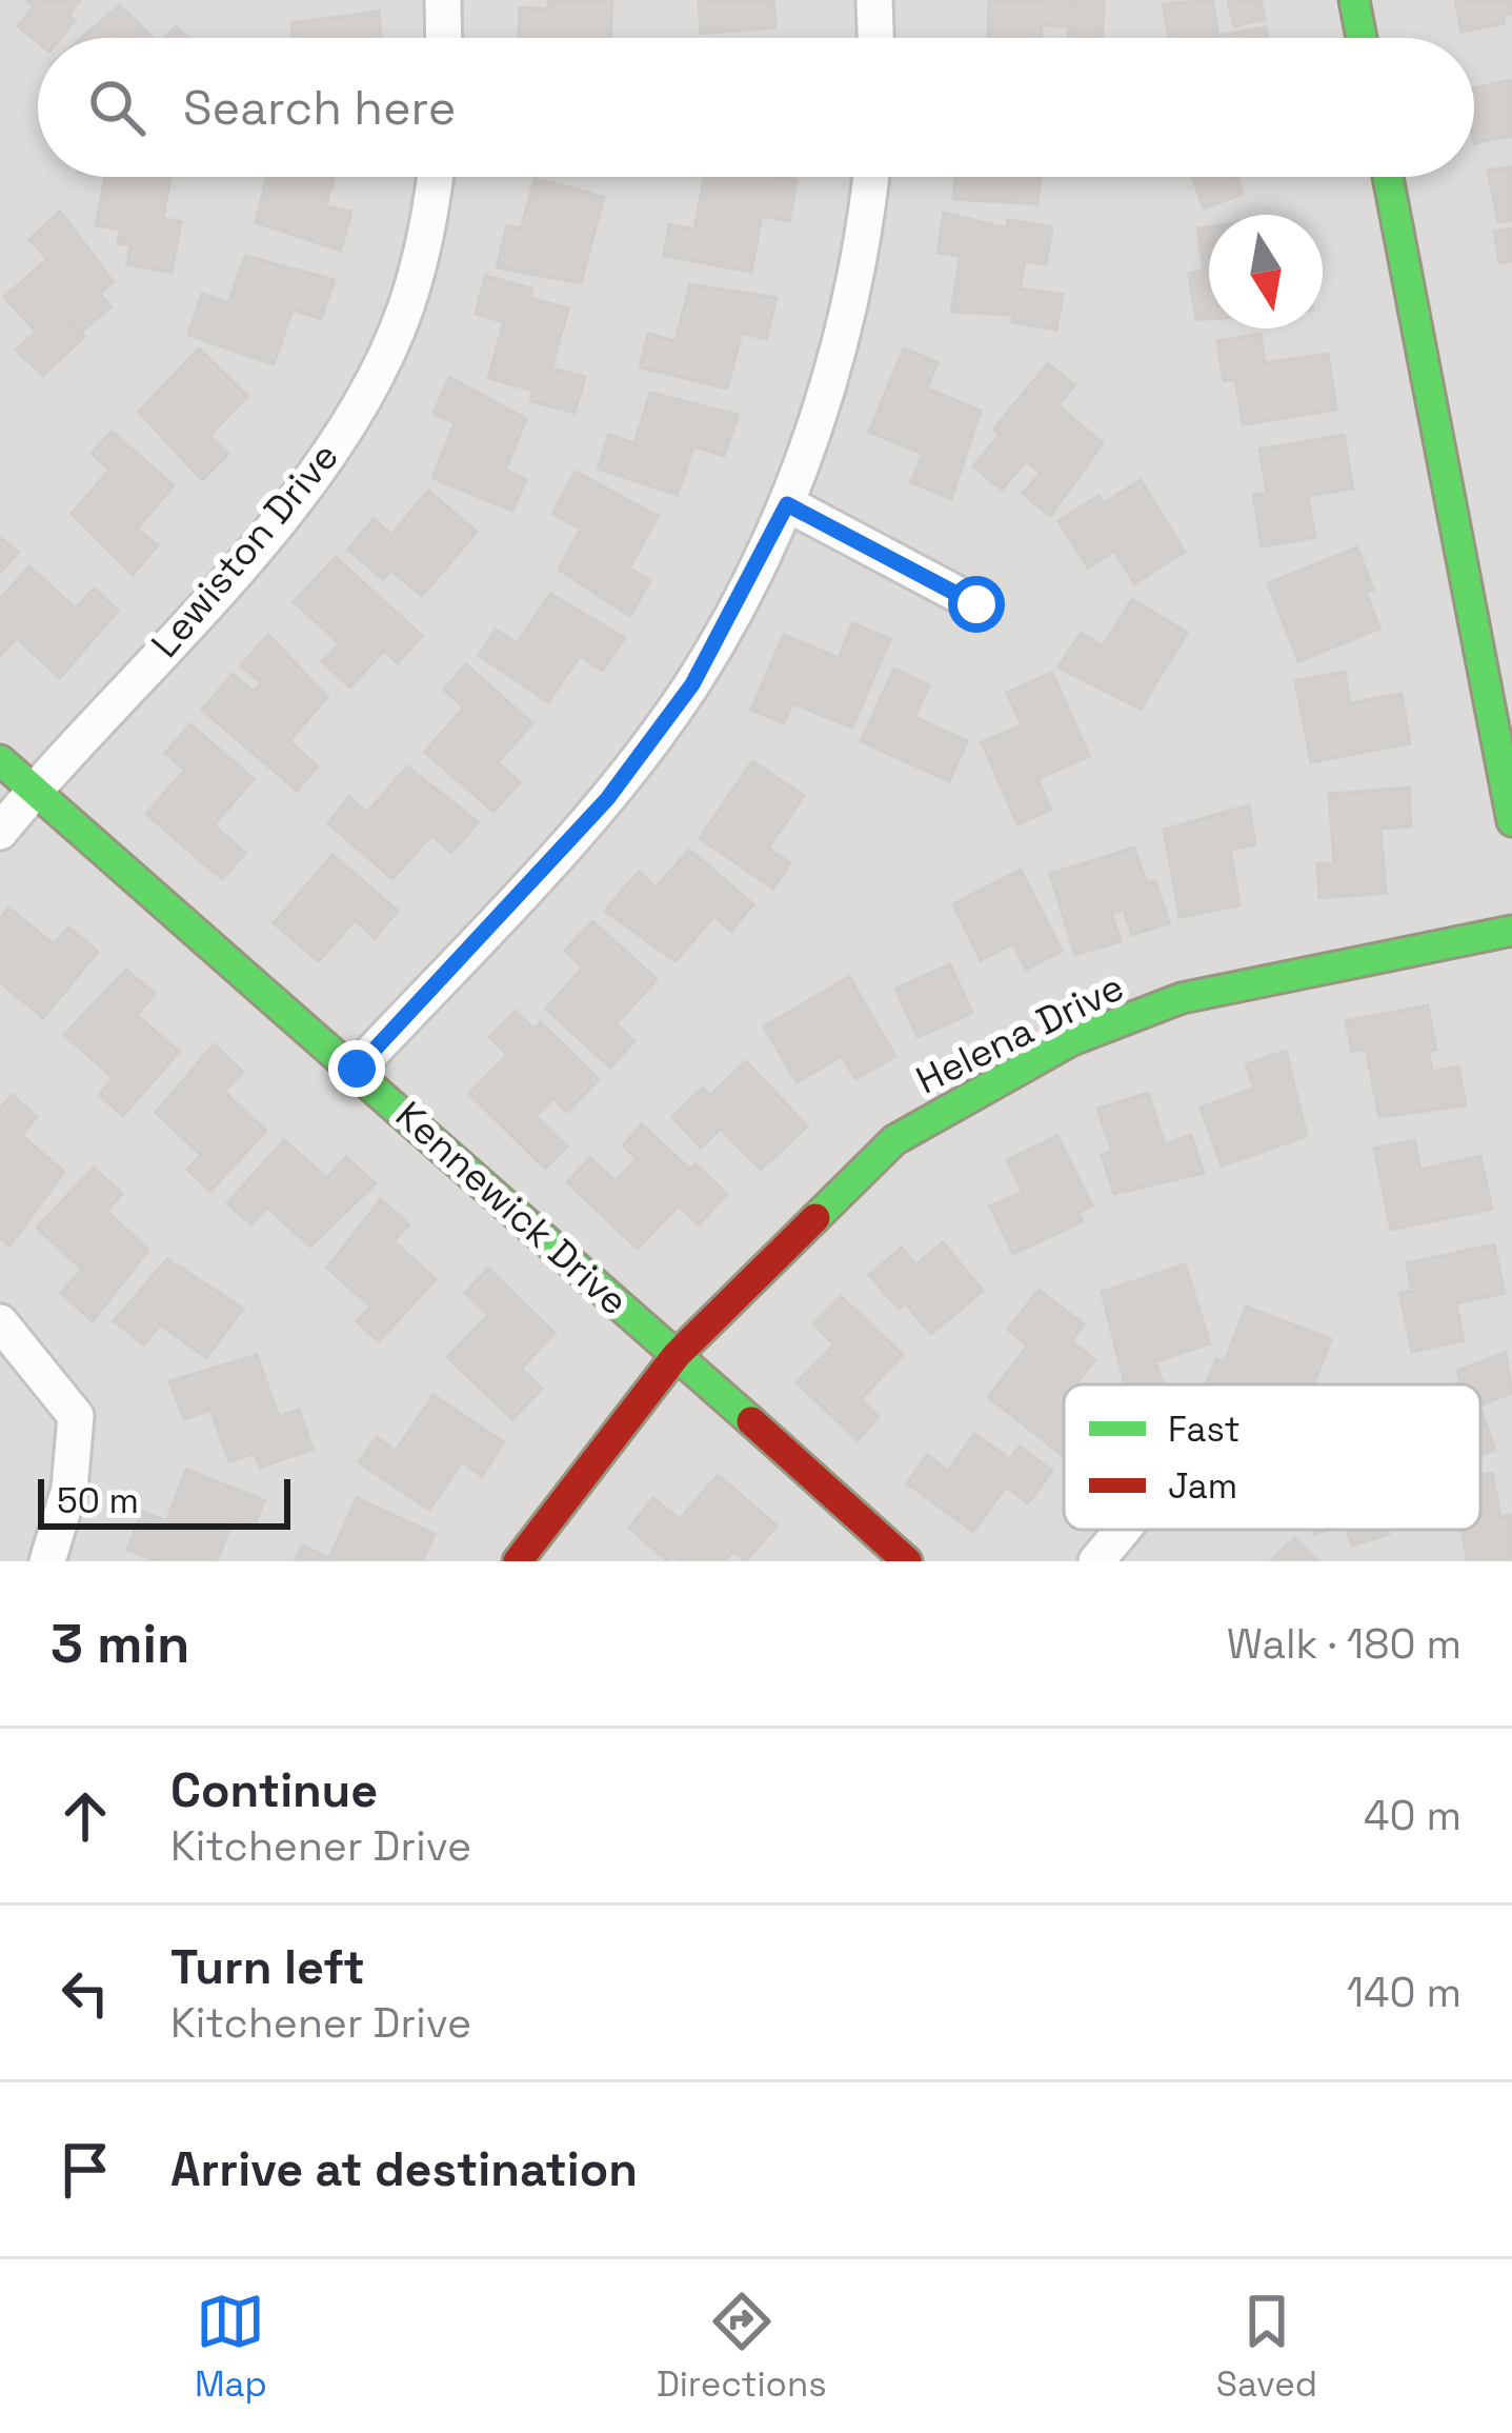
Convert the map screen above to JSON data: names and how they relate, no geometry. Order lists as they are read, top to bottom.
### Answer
{
  "streets": {
    "street": ["Lewiston Drive", "Helena Drive", "Kennewick Drive"]
  },
  "crossings": [
    ["Lewiston Drive", "Kennewick Drive"],
    ["Helena Drive", "Kennewick Drive"]
  ],
  "legend": ["Fast", "Jam"],
  "scale_bar": "50 m",
  "north": "bottom",
  "page": {
    "search": "Search here",
    "scale": "50 m",
    "heading": ["3 min", "Walk · 180 m"],
    "list": [
      ["Continue", "Kitchener Drive", "40 m"],
      ["Turn left", "Kitchener Drive", "140 m"],
      "Arrive at destination"
    ],
    "nav": ["Map", "Directions", "Saved"]
  }
}
